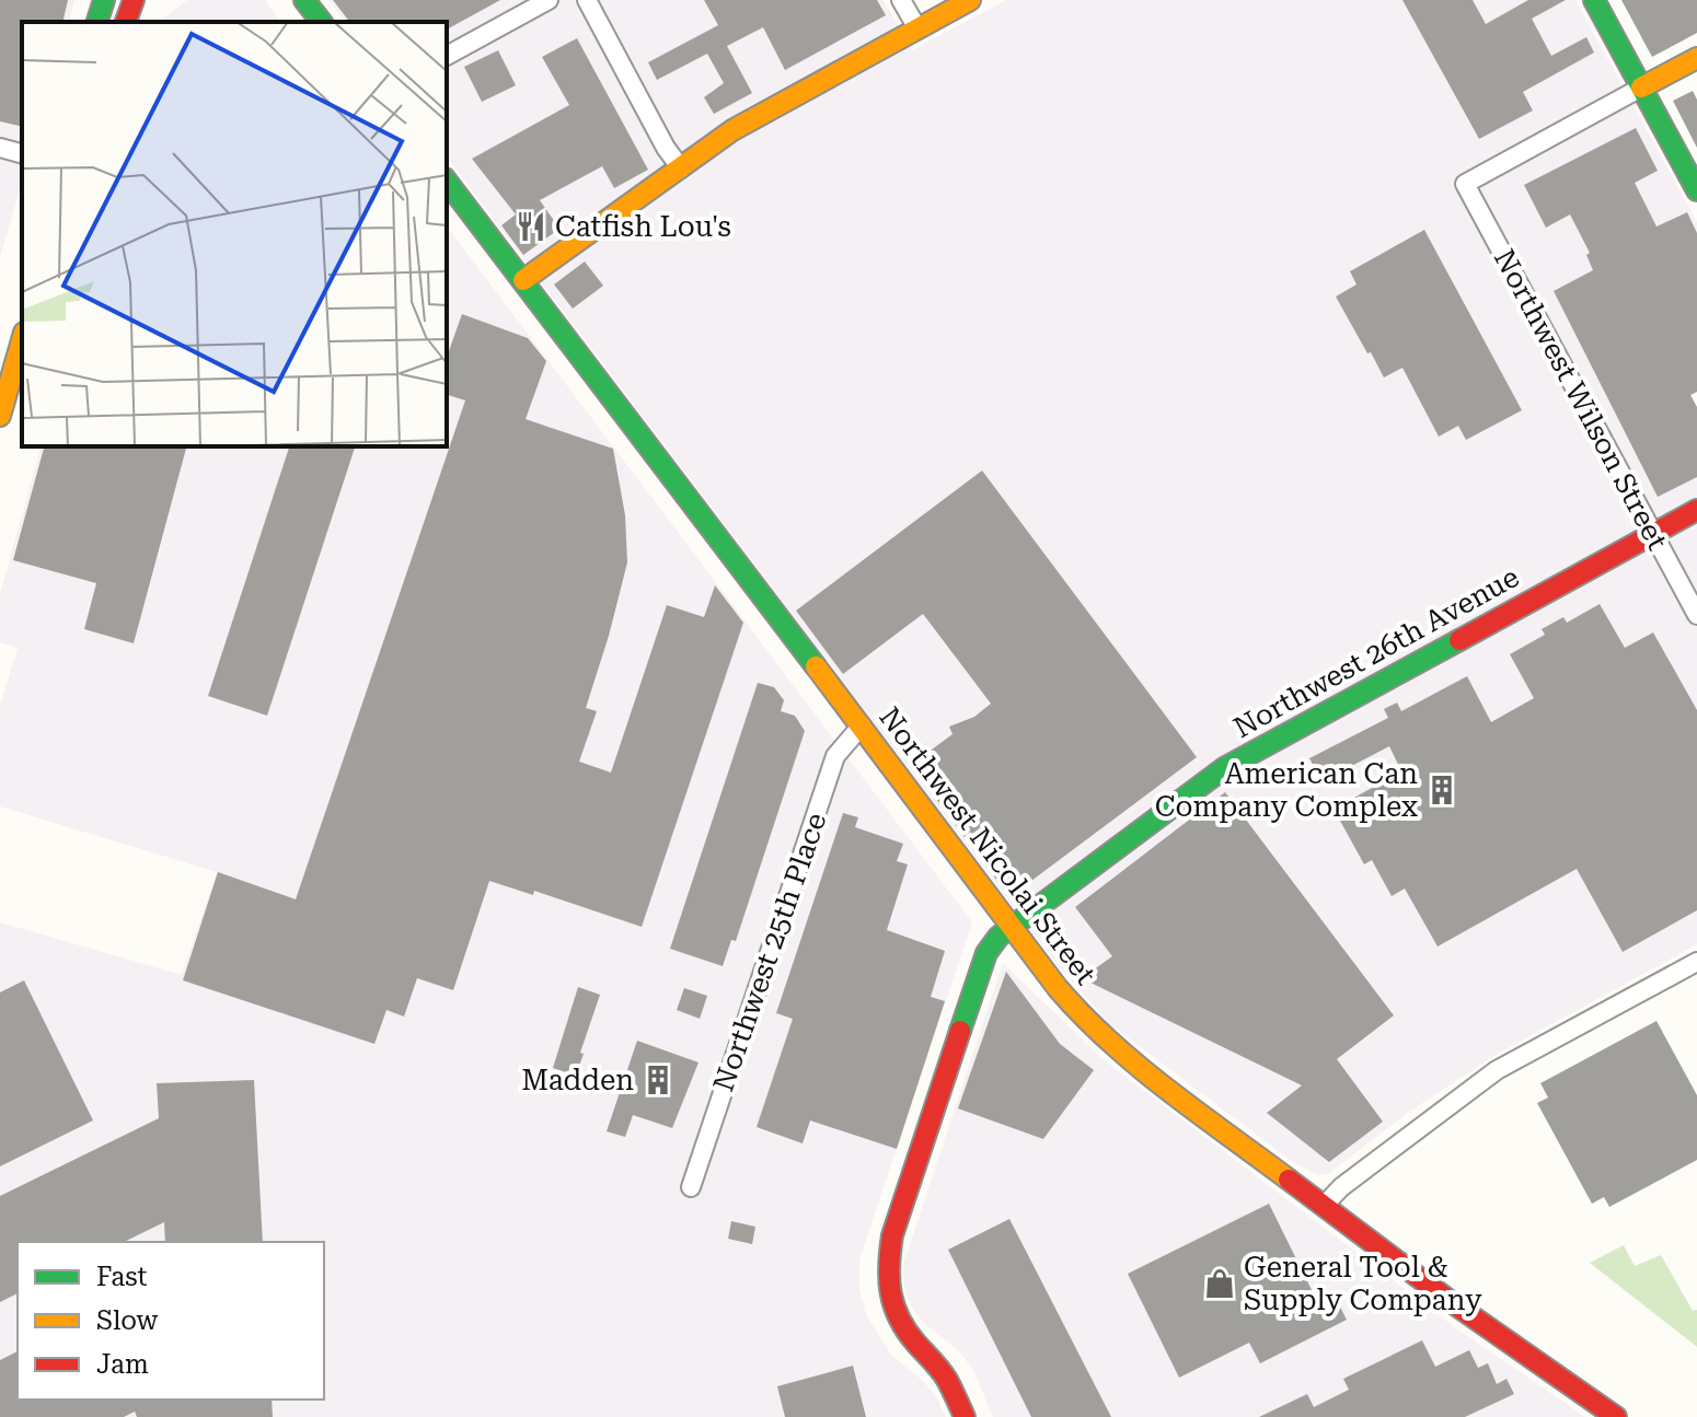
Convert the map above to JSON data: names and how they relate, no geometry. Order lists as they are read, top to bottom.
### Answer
{
  "streets": {
    "main road": ["Northwest 26th Avenue", "Northwest Nicolai Street"],
    "street": ["Northwest Wilson Street", "Northwest 25th Place"]
  },
  "crossings": [
    ["Northwest Wilson Street", "Northwest 26th Avenue"],
    ["Northwest 26th Avenue", "Northwest Nicolai Street"],
    ["Northwest Nicolai Street", "Northwest 25th Place"]
  ],
  "places": {
    "restaurant": ["Catfish Lou's"],
    "building": ["American Can Company Complex", "Madden"],
    "shop": ["General Tool & Supply Company"]
  },
  "legend": ["Fast", "Slow", "Jam"]
}
